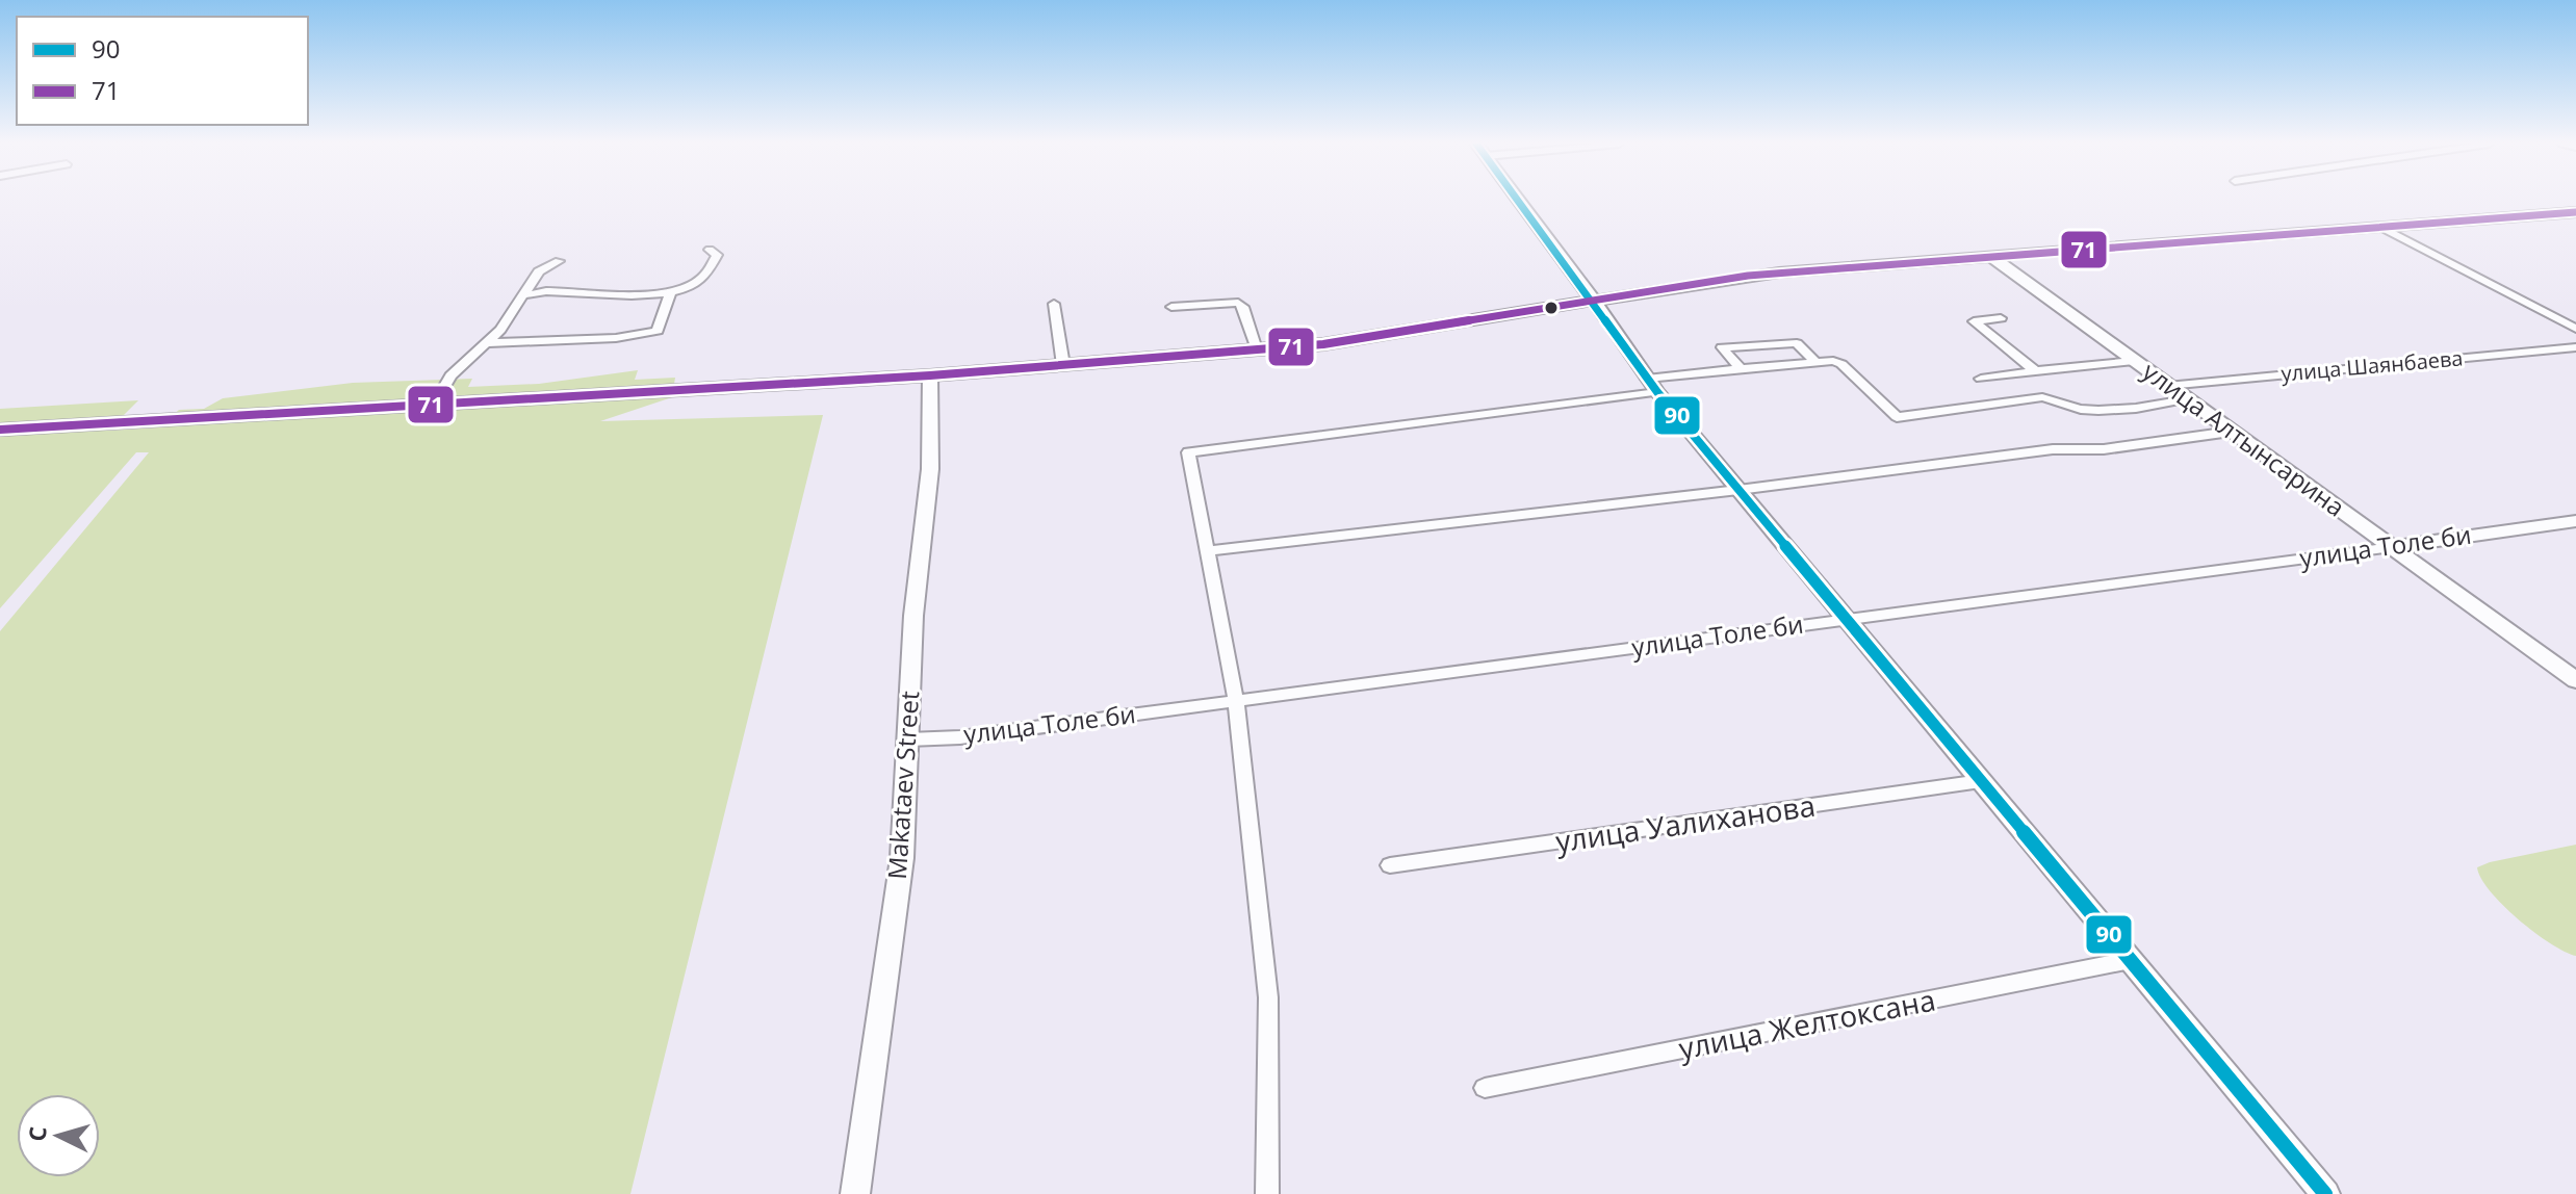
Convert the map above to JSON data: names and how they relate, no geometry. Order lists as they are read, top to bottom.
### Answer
{
  "streets": {
    "street": [
      "улица Шаянбаева",
      "улица Алтынсарина",
      "улица Толе би",
      "Makataev Street",
      "улица Уалиханова",
      "улица Желтоксана"
    ]
  },
  "crossings": [
    ["улица Шаянбаева", "улица Алтынсарина"],
    ["улица Алтынсарина", "улица Толе би"],
    ["улица Толе би", "Makataev Street"]
  ],
  "lines": ["transit line 90", "transit line 71"],
  "legend": ["90", "71"],
  "north": "left"
}
